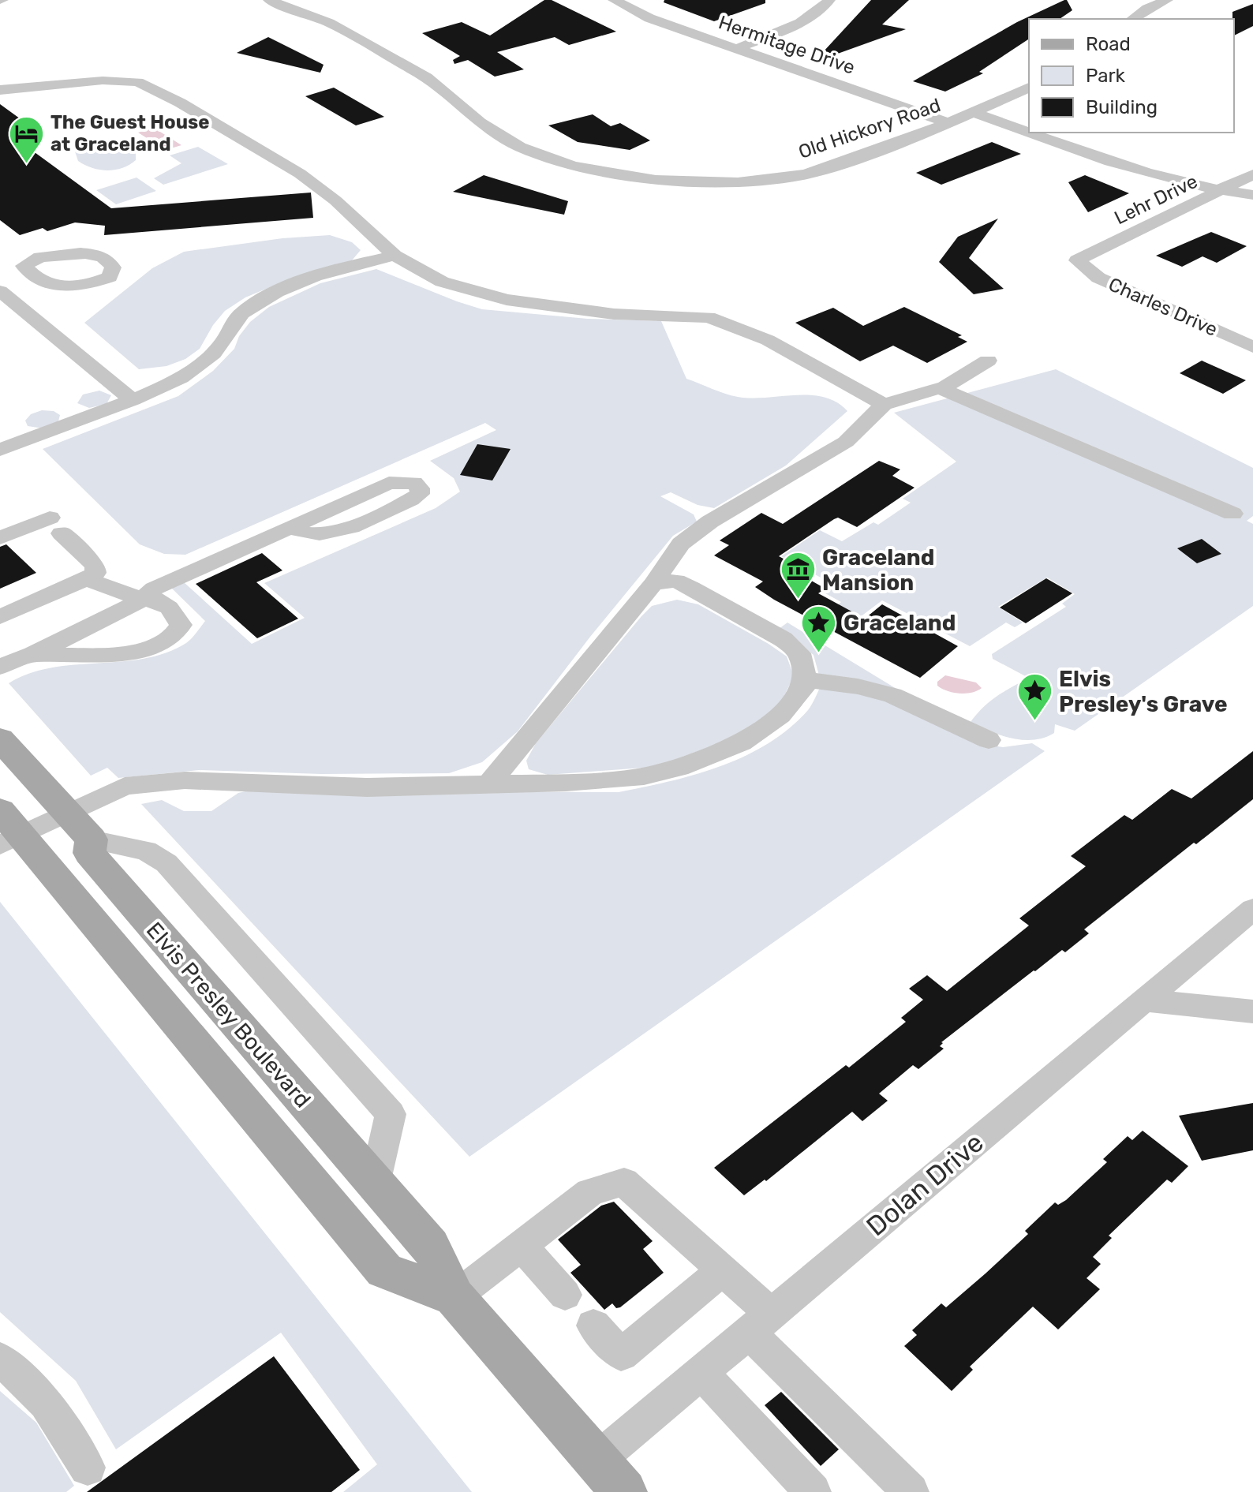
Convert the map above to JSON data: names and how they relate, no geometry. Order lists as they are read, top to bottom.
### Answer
{
  "streets": {
    "main road": ["Elvis Presley Boulevard"],
    "street": [
      "Hermitage Drive",
      "Old Hickory Road",
      "Lehr Drive",
      "Charles Drive",
      "Dolan Drive"
    ]
  },
  "crossings": [
    ["Hermitage Drive", "Old Hickory Road"],
    ["Lehr Drive", "Charles Drive"],
    ["Elvis Presley Boulevard", "Dolan Drive"]
  ],
  "places": {
    "hotel": ["The Guest House at Graceland"],
    "museum": ["Graceland Mansion"],
    "place": ["Graceland", "Elvis Presley's Grave"]
  },
  "legend": ["Road", "Park", "Building"]
}
